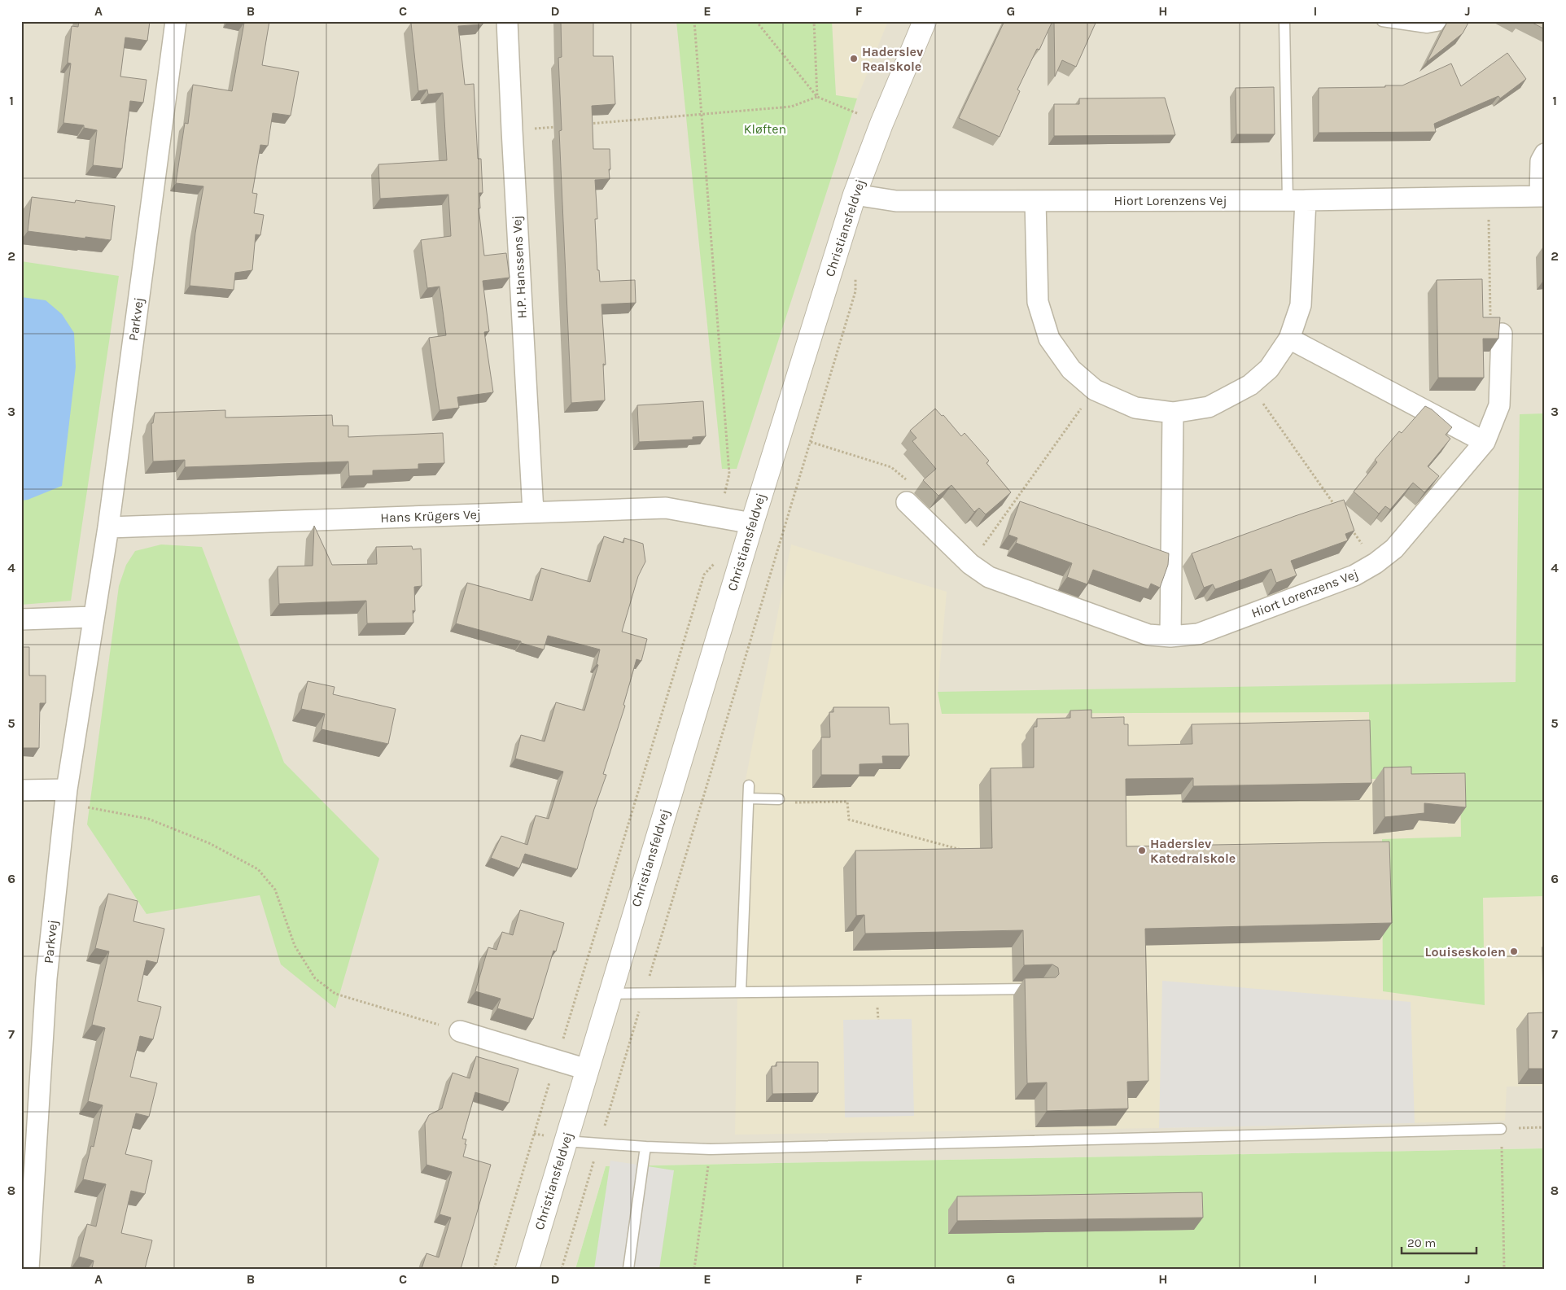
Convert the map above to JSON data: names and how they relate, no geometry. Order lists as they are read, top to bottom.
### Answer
{
  "streets": {
    "street": [
      "Hiort Lorenzens Vej",
      "Christiansfeldvej",
      "H.P. Hanssens Vej",
      "Parkvej",
      "Hans Krügers Vej"
    ]
  },
  "crossings": [
    ["Hiort Lorenzens Vej", "Christiansfeldvej"],
    ["Christiansfeldvej", "Hans Krügers Vej"],
    ["H.P. Hanssens Vej", "Hans Krügers Vej"],
    ["Parkvej", "Hans Krügers Vej"]
  ],
  "parks": ["Kløften"],
  "places": ["Haderslev Realskole", "Haderslev Katedralskole", "Louiseskolen"],
  "scale_bar": "20 m",
  "grid": {
    "columns": [
      "A",
      "B",
      "C",
      "D",
      "E",
      "F",
      "G",
      "H",
      "I",
      "J"
    ],
    "rows": [
      "1",
      "2",
      "3",
      "4",
      "5",
      "6",
      "7",
      "8"
    ]
  }
}
